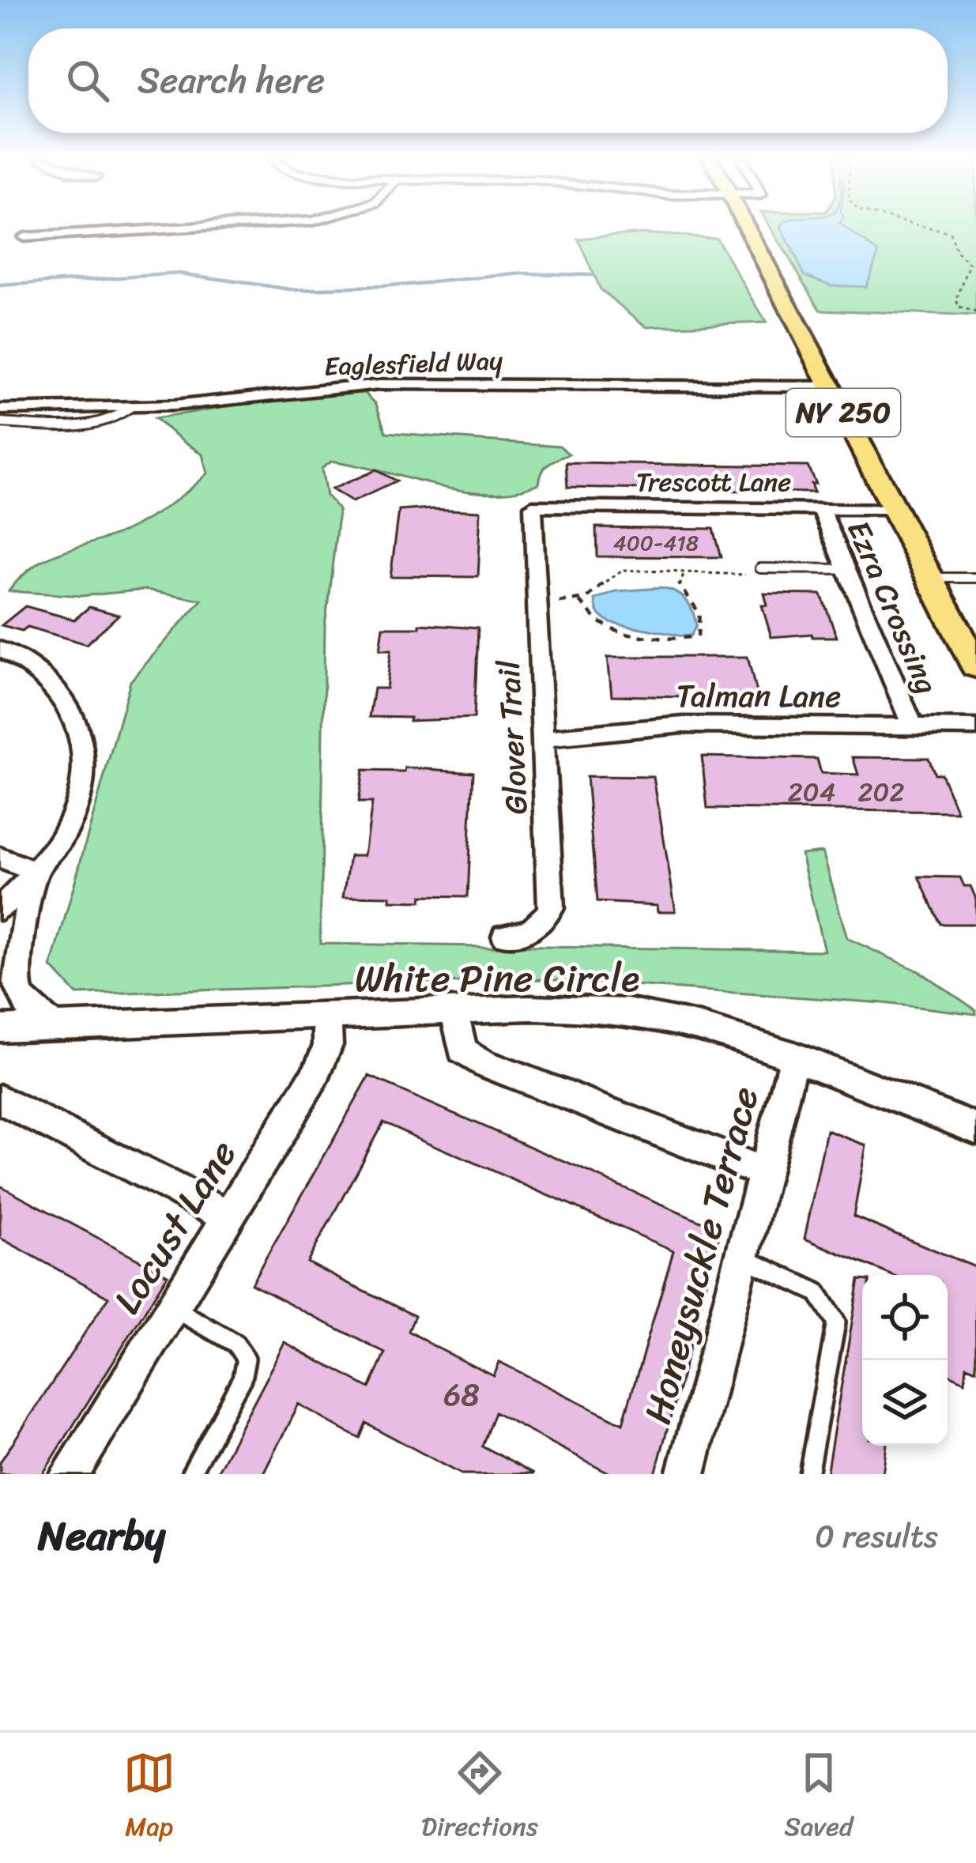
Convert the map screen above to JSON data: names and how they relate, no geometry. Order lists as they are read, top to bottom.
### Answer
{
  "streets": {
    "main road": ["NY 250"],
    "street": [
      "Eaglesfield Way",
      "Trescott Lane",
      "Ezra Crossing",
      "Talman Lane",
      "Glover Trail",
      "White Pine Circle",
      "Locust Lane",
      "Honeysuckle Terrace"
    ]
  },
  "crossings": [
    ["Eaglesfield Way", "NY 250"],
    ["NY 250", "Trescott Lane"],
    ["Trescott Lane", "Ezra Crossing"],
    ["Trescott Lane", "Glover Trail"],
    ["Ezra Crossing", "Talman Lane"],
    ["Talman Lane", "Glover Trail"],
    ["White Pine Circle", "Locust Lane"],
    ["White Pine Circle", "Honeysuckle Terrace"]
  ],
  "house_numbers": [
    "400-418",
    "204",
    "202",
    "68"
  ],
  "page": {
    "search": "Search here",
    "heading": ["Nearby", "0 results"],
    "nav": ["Map", "Directions", "Saved"]
  }
}
